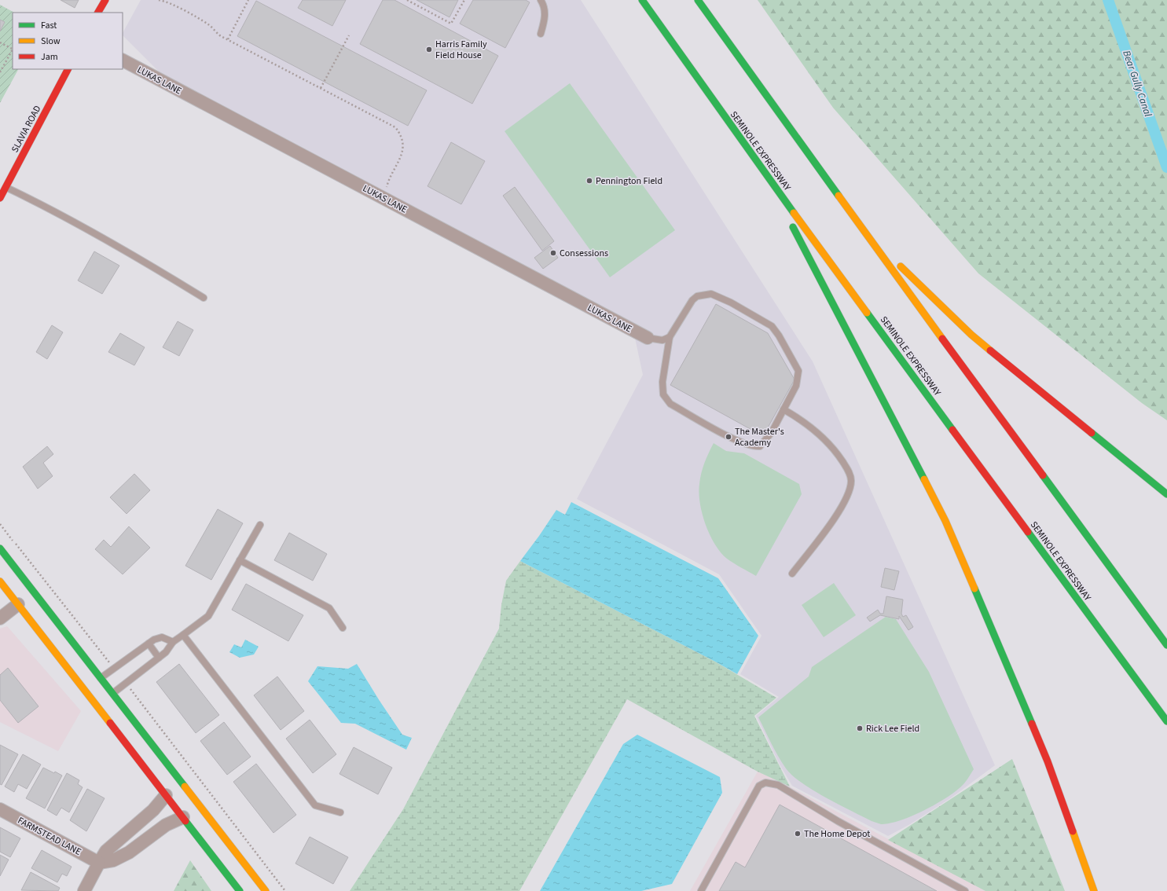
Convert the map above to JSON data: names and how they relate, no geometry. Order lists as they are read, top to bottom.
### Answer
{
  "streets": {
    "main road": ["SLAVIA ROAD", "SEMINOLE EXPRESSWAY"],
    "street": ["LUKAS LANE", "FARMSTEAD LANE"]
  },
  "water": ["Bear Gully Canal"],
  "places": [
    "Harris Family Field House",
    "Pennington Field",
    "Consessions",
    "The Master's Academy",
    "Rick Lee Field",
    "The Home Depot"
  ],
  "legend": ["Fast", "Slow", "Jam"]
}
